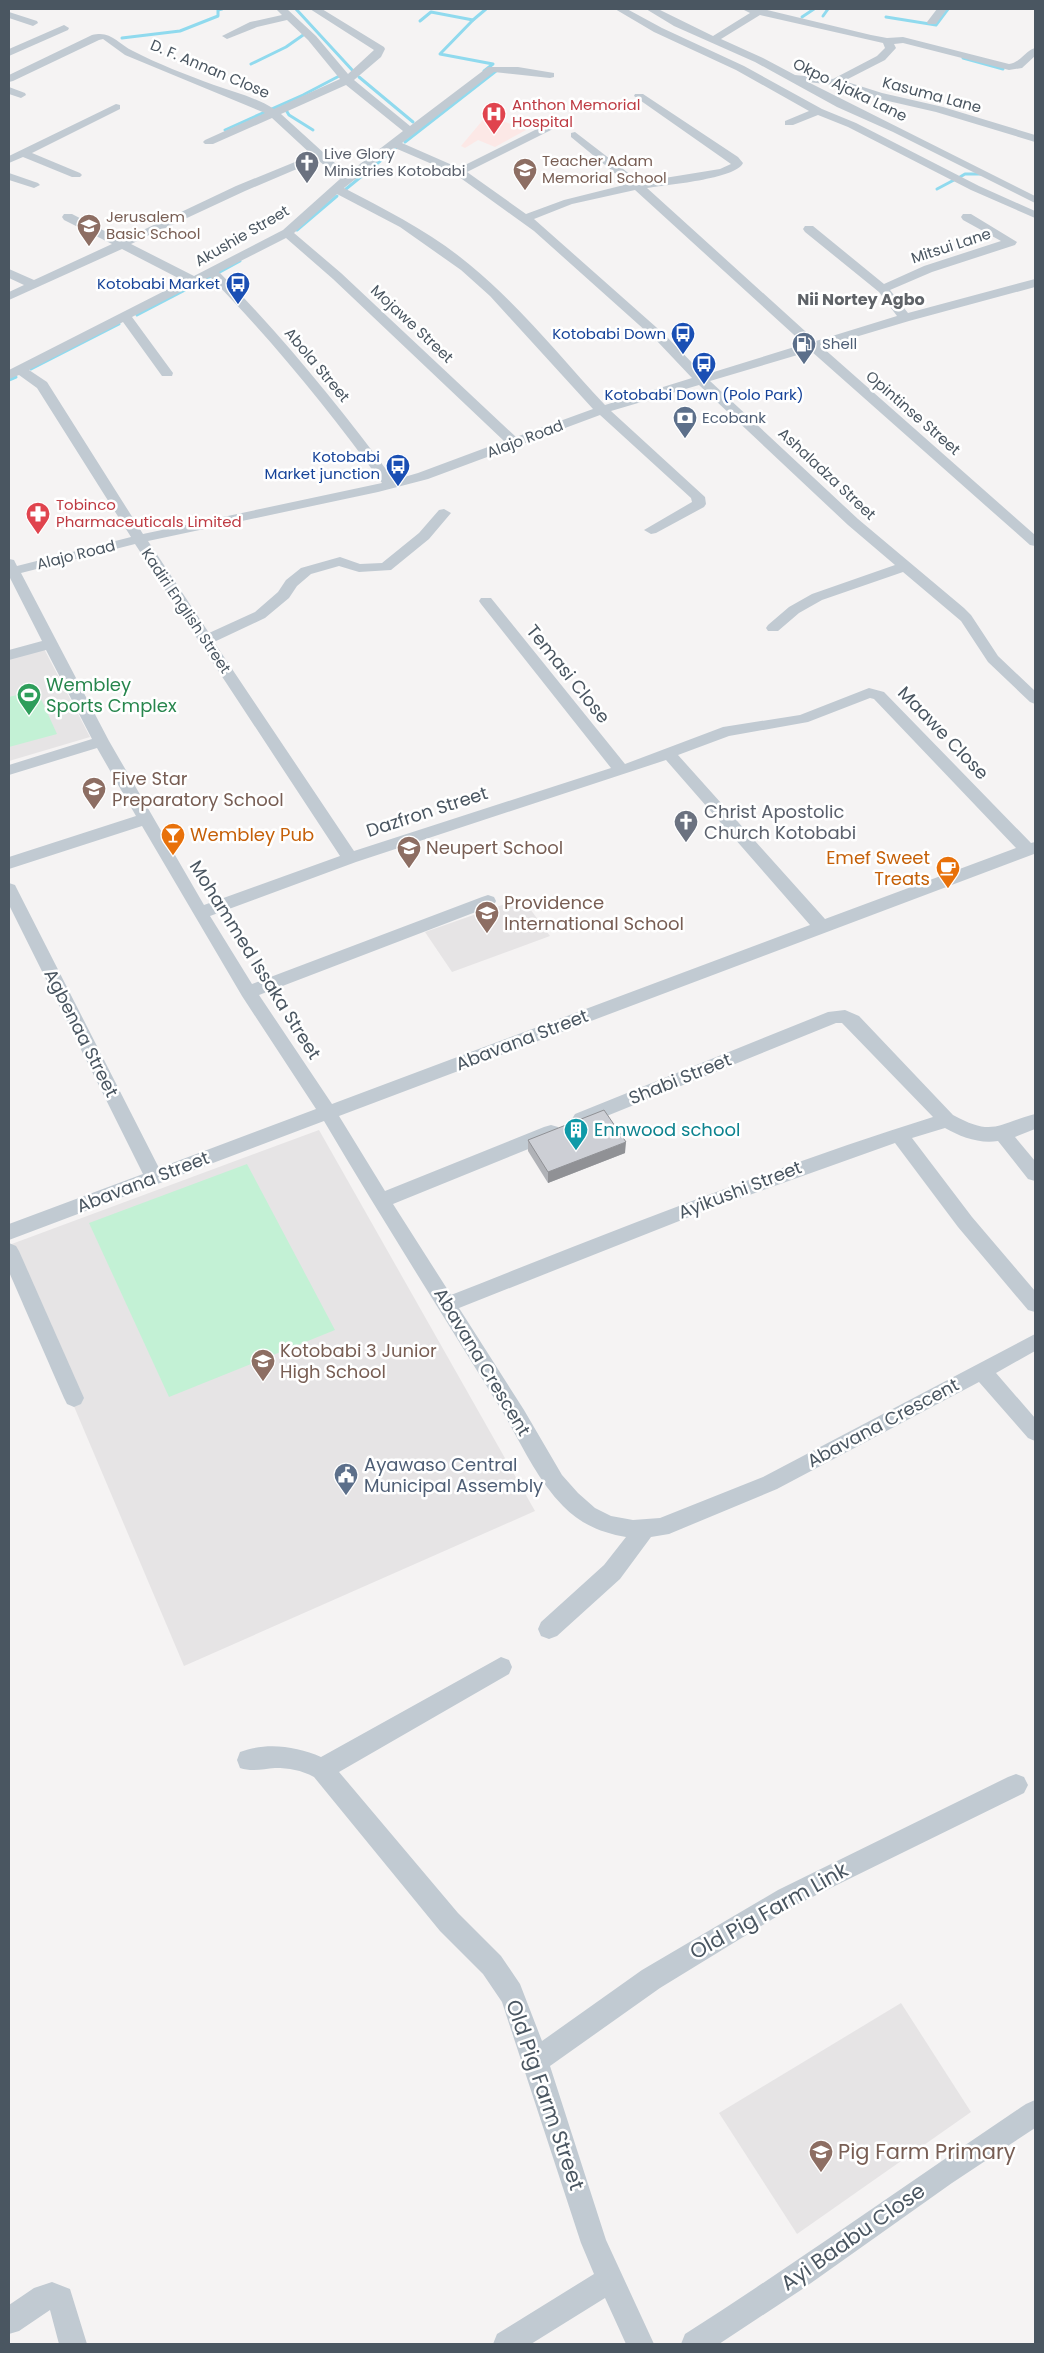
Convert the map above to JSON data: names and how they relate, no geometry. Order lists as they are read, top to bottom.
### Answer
{
  "streets": {
    "street": [
      "D. F. Annan Close",
      "Okpo Ajaka Lane",
      "Kasuma Lane",
      "Akushie Street",
      "Mitsui Lane",
      "Mojawe Street",
      "Abola Street",
      "Opintinse Street",
      "Alajo Road",
      "Ashaladza Street",
      "Kadiri English Street",
      "Temasi Close",
      "Maawe Close",
      "Dazfron Street",
      "Mohammed Issaka Street",
      "Agbenaa Street",
      "Abavana Street",
      "Shabi Street",
      "Ayikushi Street",
      "Abavana Crescent",
      "Old Pig Farm Link",
      "Old Pig Farm Street",
      "Ayi Baabu Close"
    ]
  },
  "crossings": [
    ["D. F. Annan Close", "Akushie Street"],
    ["Okpo Ajaka Lane", "Kasuma Lane"],
    ["Akushie Street", "Mojawe Street"],
    ["Akushie Street", "Abola Street"],
    ["Akushie Street", "Ashaladza Street"],
    ["Akushie Street", "Kadiri English Street"],
    ["Mojawe Street", "Alajo Road"],
    ["Abola Street", "Alajo Road"],
    ["Opintinse Street", "Alajo Road"],
    ["Alajo Road", "Ashaladza Street"],
    ["Alajo Road", "Kadiri English Street"],
    ["Alajo Road", "Mohammed Issaka Street"],
    ["Kadiri English Street", "Dazfron Street"],
    ["Temasi Close", "Dazfron Street"],
    ["Maawe Close", "Dazfron Street"],
    ["Maawe Close", "Abavana Street"],
    ["Dazfron Street", "Mohammed Issaka Street"],
    ["Mohammed Issaka Street", "Abavana Street"],
    ["Mohammed Issaka Street", "Abavana Crescent"],
    ["Agbenaa Street", "Abavana Street"],
    ["Abavana Street", "Abavana Crescent"],
    ["Shabi Street", "Ayikushi Street"],
    ["Shabi Street", "Abavana Crescent"],
    ["Ayikushi Street", "Abavana Crescent"],
    ["Old Pig Farm Link", "Old Pig Farm Street"]
  ],
  "districts": ["Nii Nortey Agbo"],
  "places": {
    "hospital": ["Anthon Memorial Hospital"],
    "church": ["Live Glory Ministries Kotobabi", "Christ Apostolic Church Kotobabi"],
    "school or university": [
      "Teacher Adam Memorial School",
      "Jerusalem Basic School",
      "Five Star Preparatory School",
      "Neupert School",
      "Providence International School",
      "Kotobabi 3 Junior High School",
      "Pig Farm Primary"
    ],
    "bus stop": [
      "Kotobabi Market",
      "Kotobabi Down",
      "Kotobabi Down (Polo Park)",
      "Kotobabi Market junction"
    ],
    "fuel station": ["Shell"],
    "bank": ["Ecobank"],
    "pharmacy": ["Tobinco Pharmaceuticals Limited"],
    "sports": ["Wembley Sports Cmplex"],
    "bar": ["Wembley Pub"],
    "cafe": ["Emef Sweet Treats"],
    "building": ["Ennwood school"],
    "public building": ["Ayawaso Central Municipal Assembly"]
  }
}
